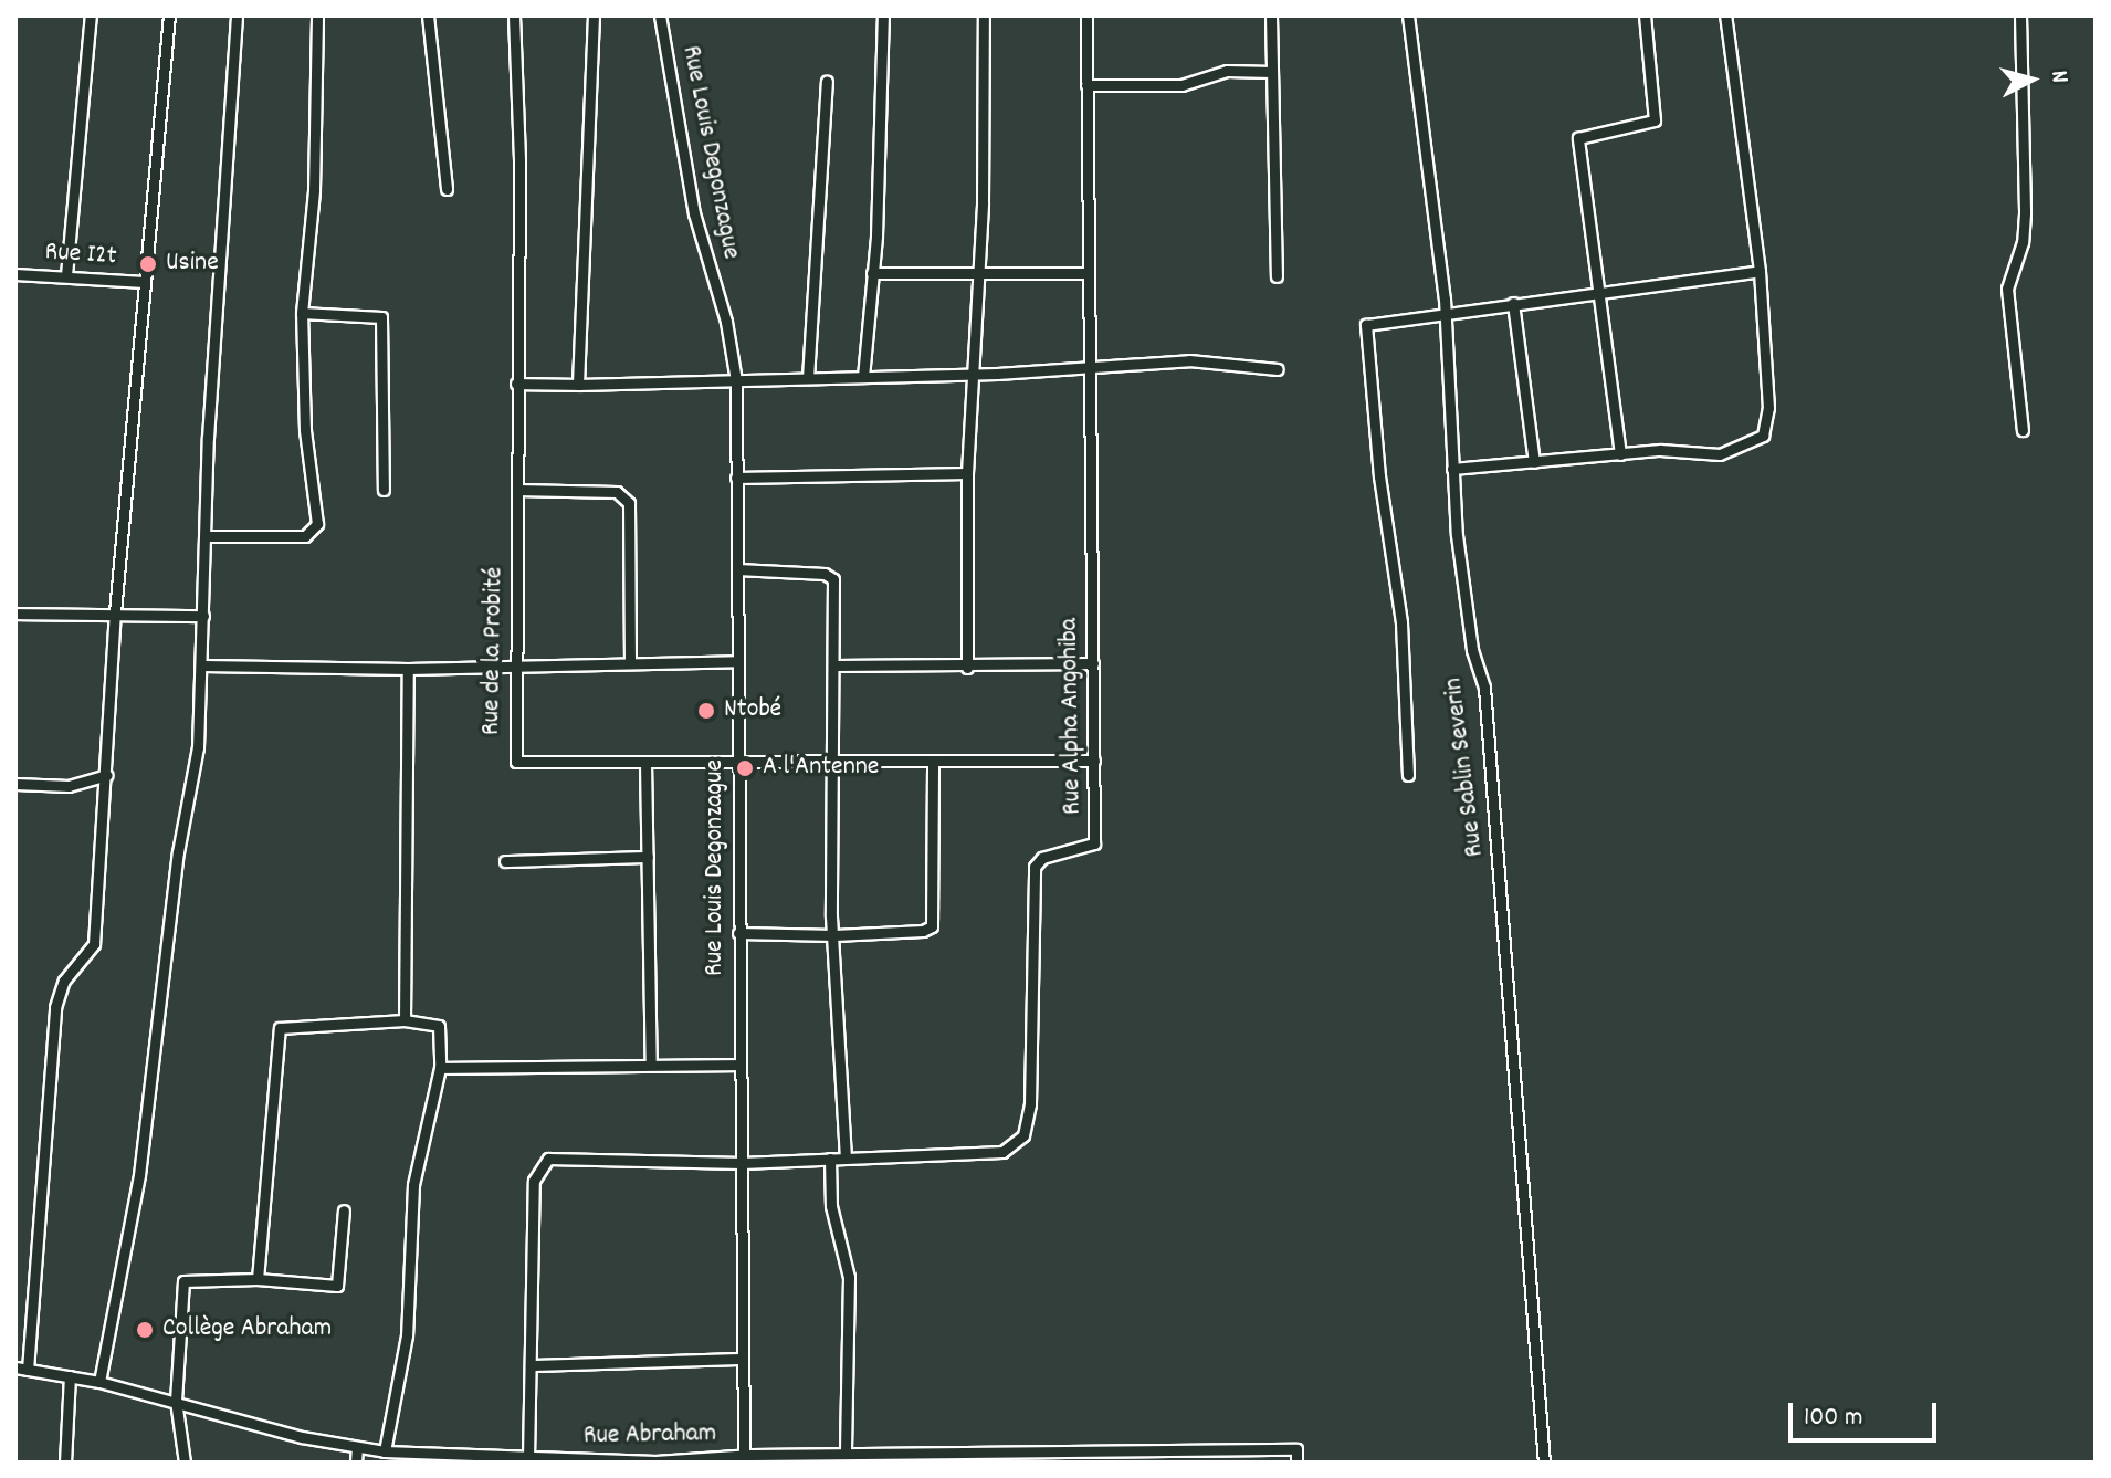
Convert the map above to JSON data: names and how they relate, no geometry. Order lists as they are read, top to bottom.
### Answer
{
  "streets": {
    "street": [
      "Rue Louis Degonzague",
      "Rue I2t",
      "Rue de la Probité",
      "Rue Alpha Angohiba",
      "Rue Sablin Severin",
      "Rue Abraham"
    ]
  },
  "crossings": [
    ["Rue Louis Degonzague", "Rue de la Probité"],
    ["Rue Louis Degonzague", "Rue Alpha Angohiba"],
    ["Rue Louis Degonzague", "Rue Abraham"],
    ["Rue de la Probité", "Rue Alpha Angohiba"],
    ["Rue Alpha Angohiba", "Rue Abraham"]
  ],
  "places": [
    "Usine",
    "Ntobé",
    "A l'Antenne",
    "Collège Abraham"
  ],
  "scale_bar": "100 m",
  "north": "right"
}
